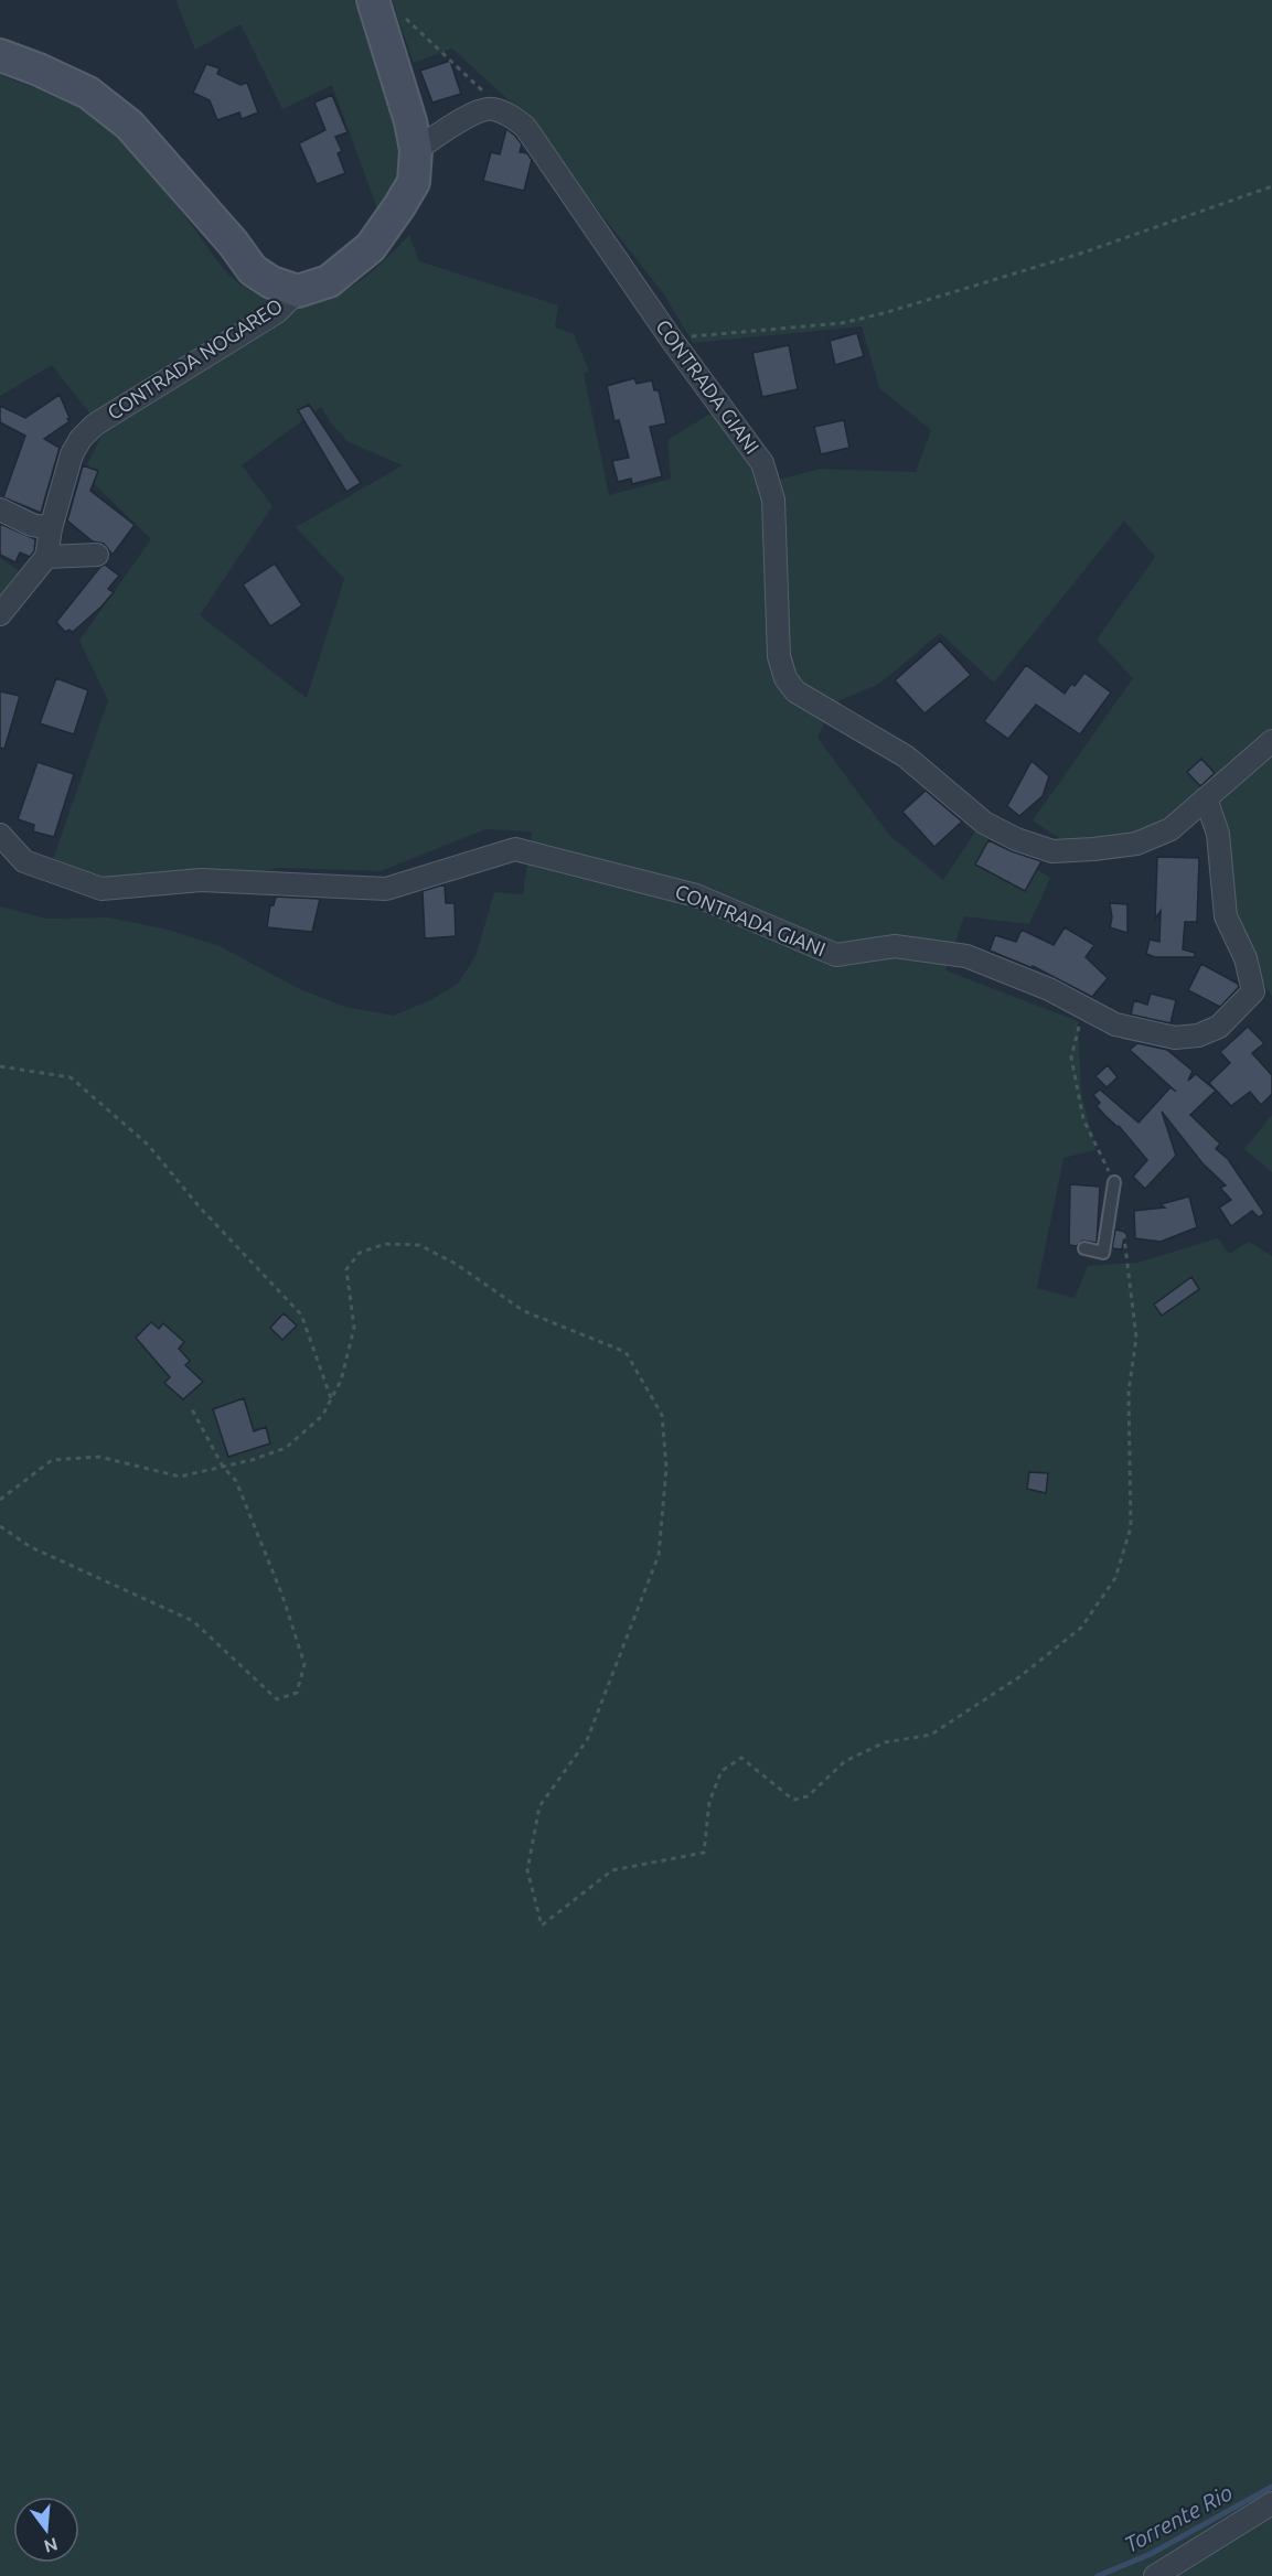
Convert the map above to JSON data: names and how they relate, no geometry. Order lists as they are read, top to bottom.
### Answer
{
  "streets": {
    "street": ["CONTRADA NOGAREO", "CONTRADA GIANI"]
  },
  "water": ["Torrente Rio"],
  "north": "bottom"
}
